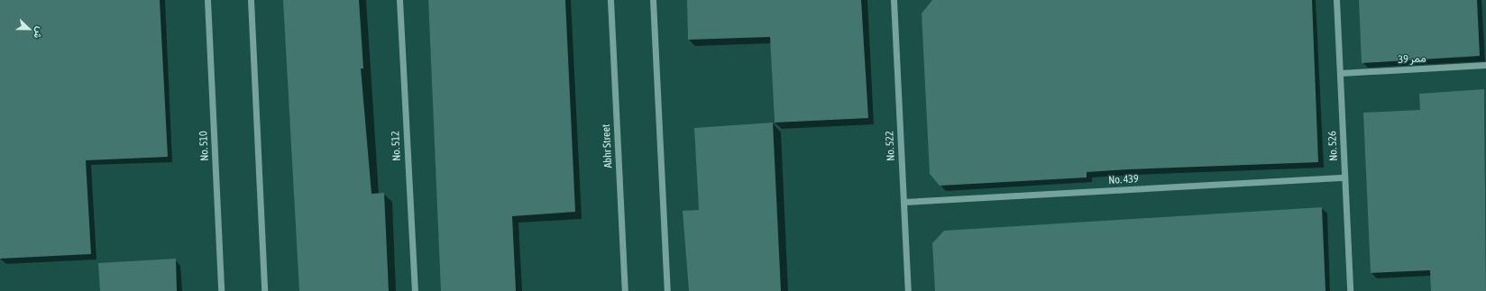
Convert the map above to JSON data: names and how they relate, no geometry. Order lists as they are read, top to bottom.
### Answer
{
  "streets": {
    "street": [
      "ممر 39",
      "No. 510",
      "No. 512",
      "Abhr Street",
      "No. 522",
      "No. 526",
      "No. 439"
    ]
  },
  "crossings": [
    ["ممر 39", "No. 526"],
    ["No. 522", "No. 439"],
    ["No. 526", "No. 439"]
  ],
  "north": "right"
}
